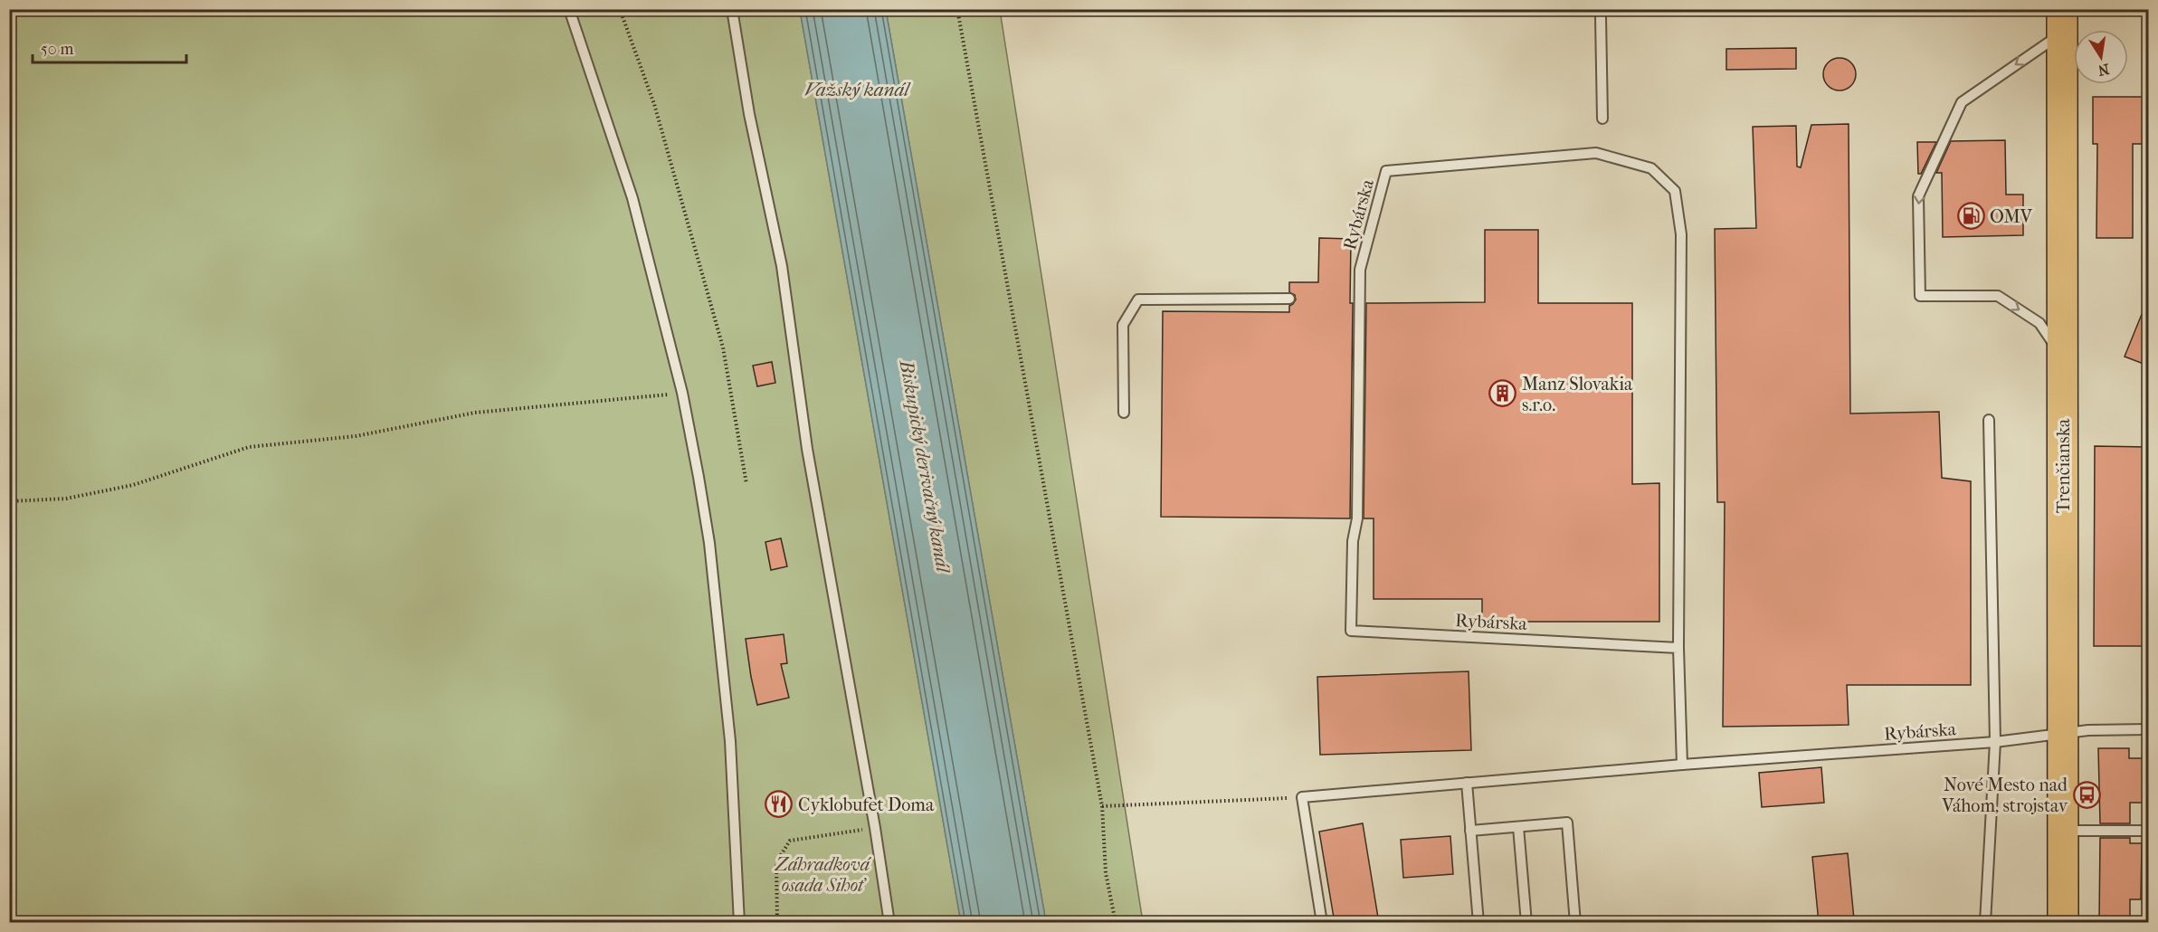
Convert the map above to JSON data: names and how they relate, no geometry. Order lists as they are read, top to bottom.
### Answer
{
  "streets": {
    "main road": ["Trenčianska"],
    "lane": ["Rybárska"]
  },
  "crossings": [
    ["Rybárska", "Trenčianska"]
  ],
  "water": ["Važský kanál", "Biskupický derivačný kanál"],
  "parks": ["Záhradková osada Sihoť"],
  "places": {
    "fuel station": ["OMV"],
    "building": ["Manz Slovakia s.r.o."],
    "bus stop": ["Nové Mesto nad Váhom, strojstav"],
    "restaurant": ["Cyklobufet Doma"]
  },
  "scale_bar": "50 m",
  "north": "bottom"
}
